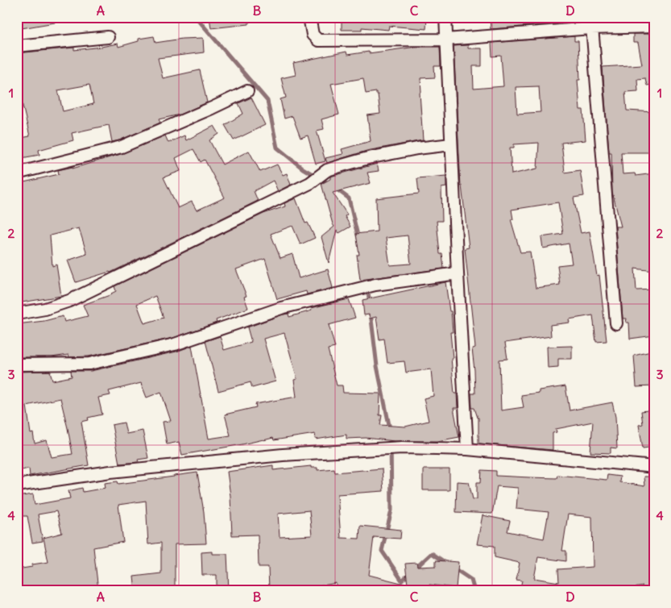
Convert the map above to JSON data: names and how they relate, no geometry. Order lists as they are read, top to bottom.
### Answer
{
  "grid": {
    "columns": [
      "A",
      "B",
      "C",
      "D"
    ],
    "rows": [
      "1",
      "2",
      "3",
      "4"
    ]
  }
}
